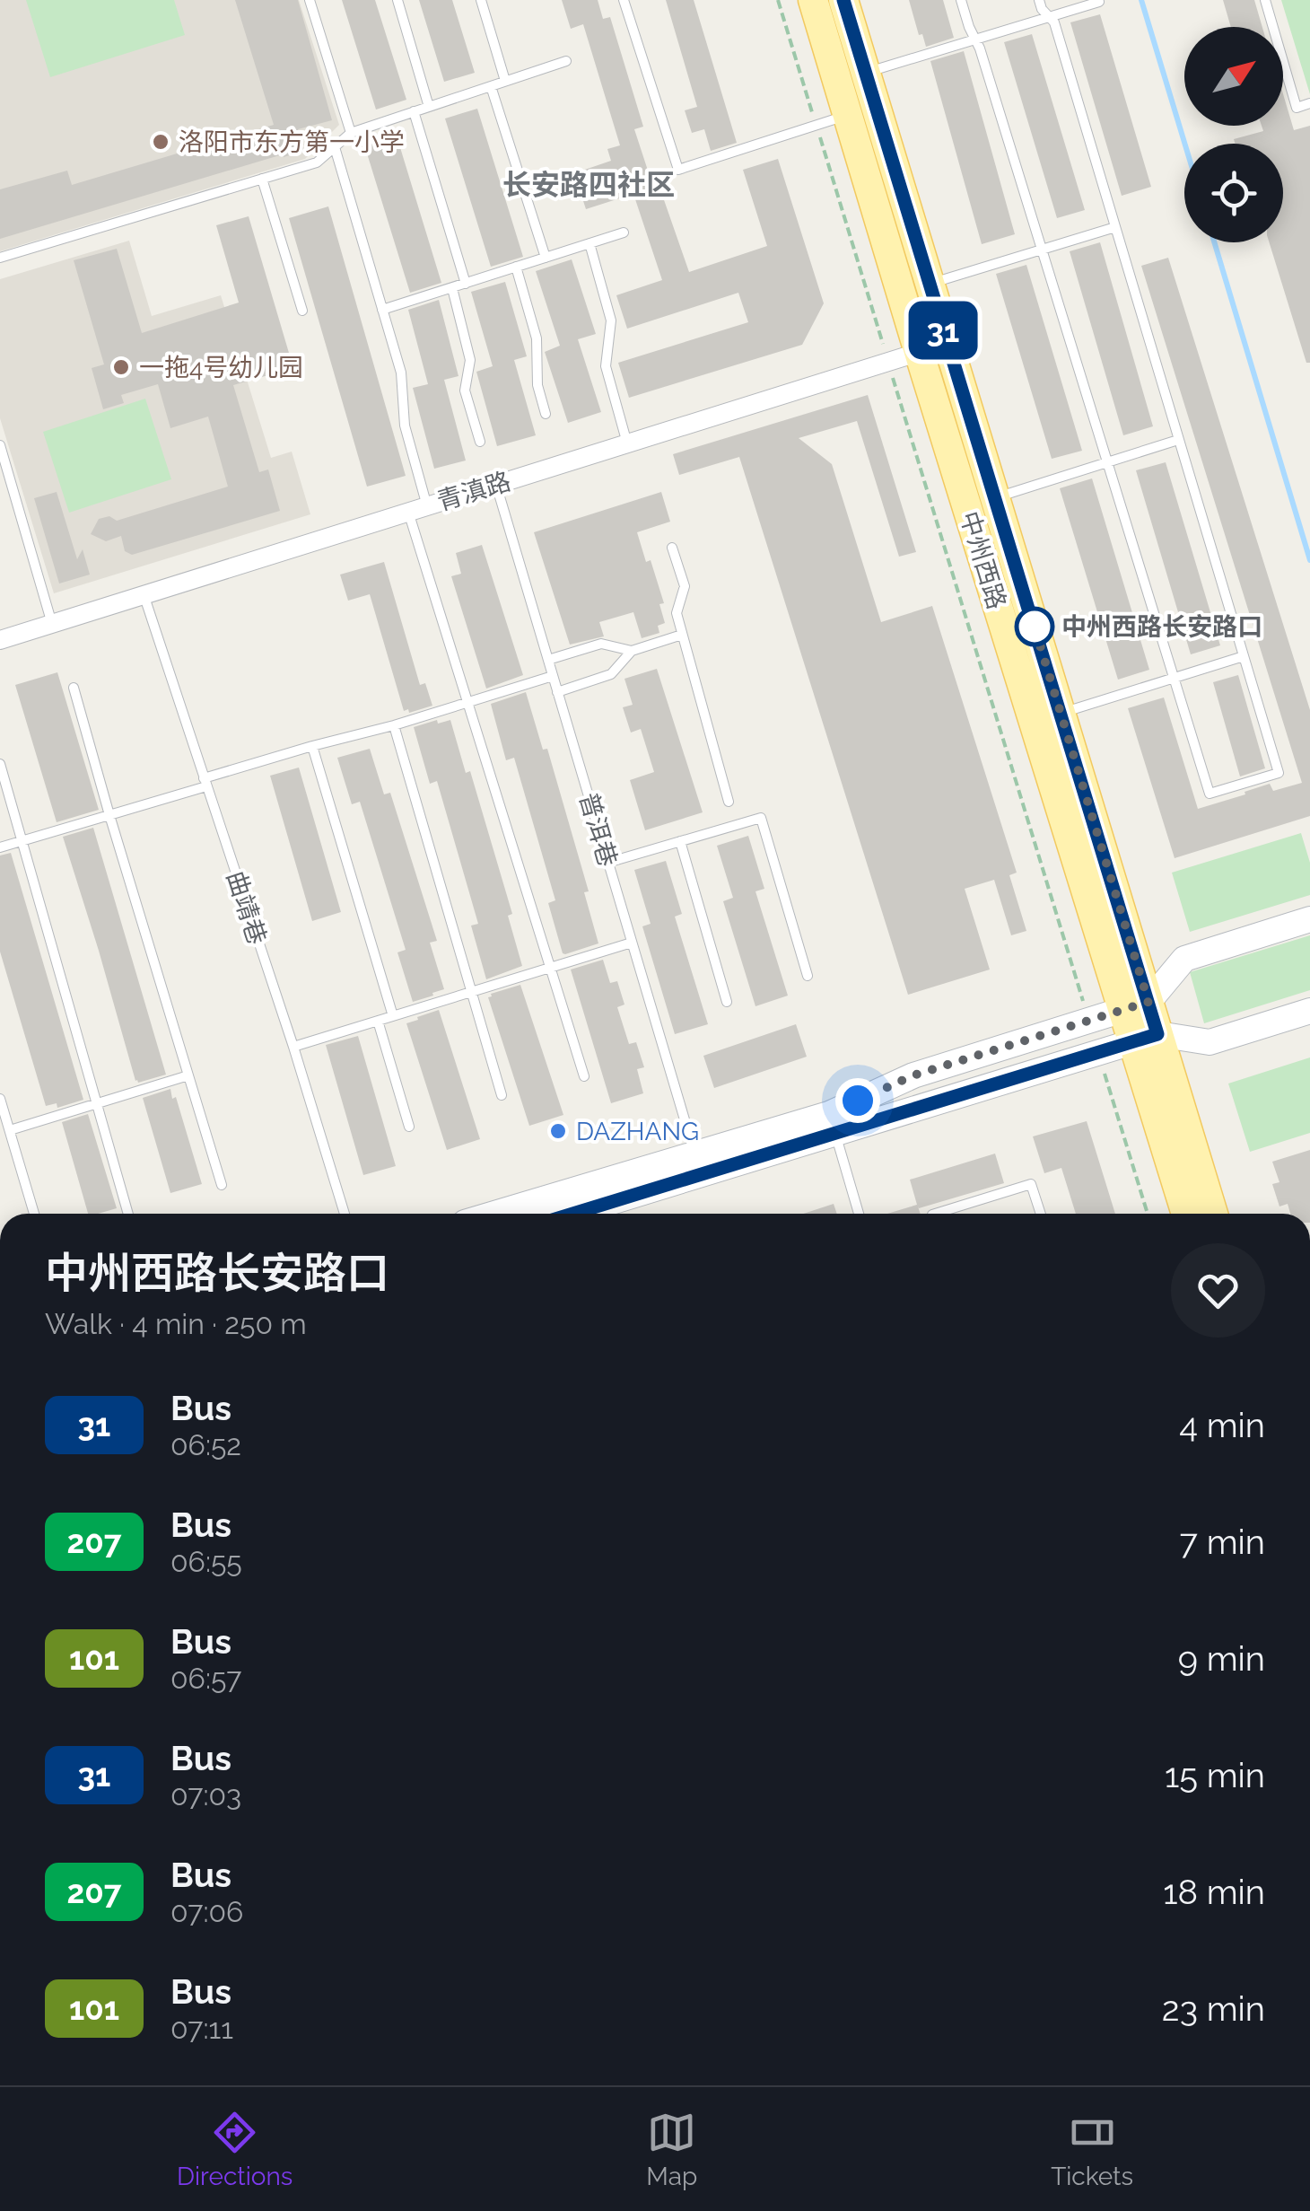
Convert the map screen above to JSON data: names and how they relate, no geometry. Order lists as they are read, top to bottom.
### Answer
{
  "streets": {
    "main road": ["中州西路"],
    "street": ["青滇路"],
    "lane": ["普洱巷", "曲靖巷"]
  },
  "crossings": [
    ["青滇路", "中州西路"],
    ["青滇路", "普洱巷"],
    ["青滇路", "曲靖巷"]
  ],
  "districts": ["长安路四社区"],
  "places": [
    "洛阳市东方第一小学",
    "一拖4号幼儿园",
    "中州西路长安路口",
    "DAZHANG"
  ],
  "lines": ["bus line 31"],
  "north": "top right",
  "page": {
    "on_map": "31",
    "heading": ["中州西路长安路口", "Walk · 4 min · 250 m"],
    "list": [
      {
        "mark": "31",
        "name": "Bus",
        "note": "06:52",
        "value": "4 min"
      },
      {
        "mark": "207",
        "name": "Bus",
        "note": "06:55",
        "value": "7 min"
      },
      {
        "mark": "101",
        "name": "Bus",
        "note": "06:57",
        "value": "9 min"
      },
      {
        "mark": "31",
        "name": "Bus",
        "note": "07:03",
        "value": "15 min"
      },
      {
        "mark": "207",
        "name": "Bus",
        "note": "07:06",
        "value": "18 min"
      },
      {
        "mark": "101",
        "name": "Bus",
        "note": "07:11",
        "value": "23 min"
      }
    ],
    "tabs": ["Directions", "Map", "Tickets"]
  }
}
